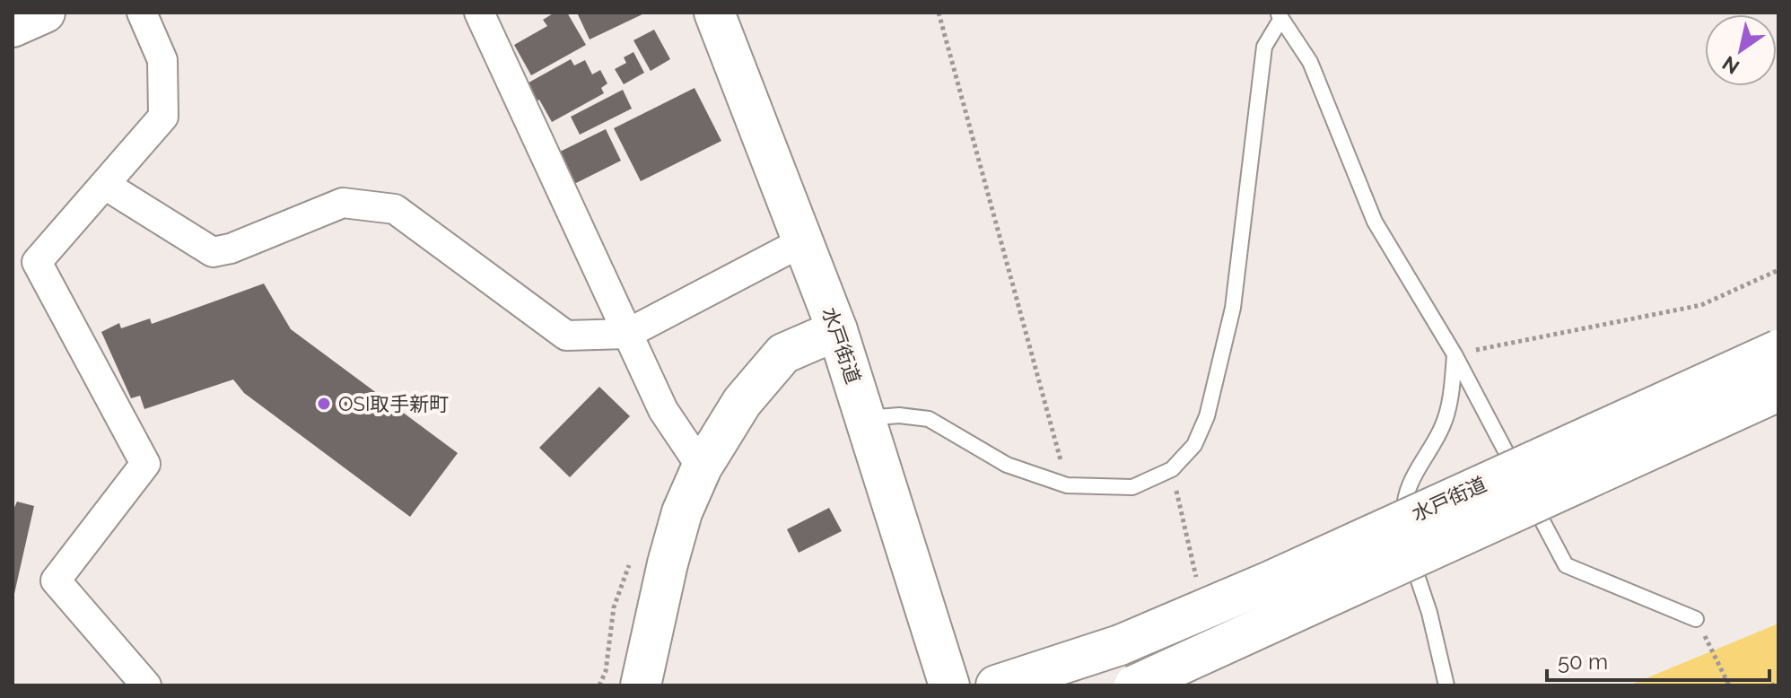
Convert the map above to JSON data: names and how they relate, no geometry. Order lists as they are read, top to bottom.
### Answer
{
  "streets": {
    "main road": ["水戸街道"]
  },
  "places": ["OSI取手新町"],
  "scale_bar": "50 m",
  "north": "bottom left"
}
